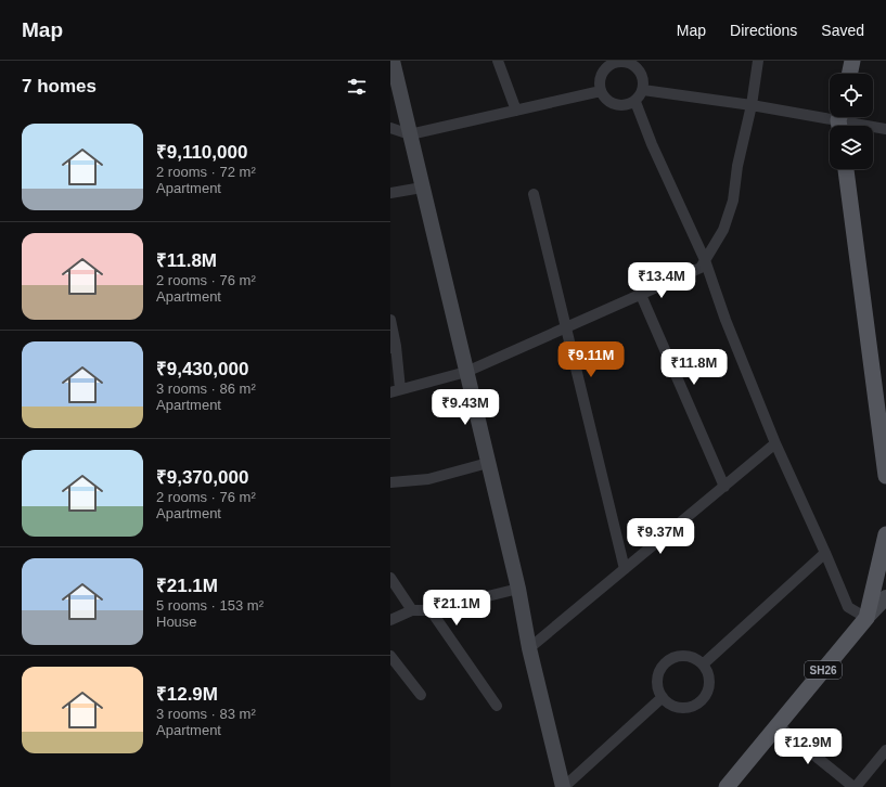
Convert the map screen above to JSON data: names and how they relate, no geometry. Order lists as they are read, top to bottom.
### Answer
{
  "streets": {
    "main road": ["SH26"]
  },
  "page": {
    "header": "Map",
    "nav": ["Map", "Directions", "Saved"],
    "heading": "7 homes",
    "list": [
      {
        "name": "₹9,110,000",
        "note": "2 rooms · 72 m² · Apartment"
      },
      {
        "name": "₹11.8M",
        "note": "2 rooms · 76 m² · Apartment"
      },
      {
        "name": "₹9,430,000",
        "note": "3 rooms · 86 m² · Apartment"
      },
      {
        "name": "₹9,370,000",
        "note": "2 rooms · 76 m² · Apartment"
      },
      {
        "name": "₹21.1M",
        "note": "5 rooms · 153 m² · House"
      },
      {
        "name": "₹12.9M",
        "note": "3 rooms · 83 m² · Apartment"
      }
    ],
    "price": [
      "₹13.4M",
      "₹9.11M",
      "₹11.8M",
      "₹9.43M",
      "₹9.37M",
      "₹21.1M",
      "₹12.9M"
    ]
  }
}
